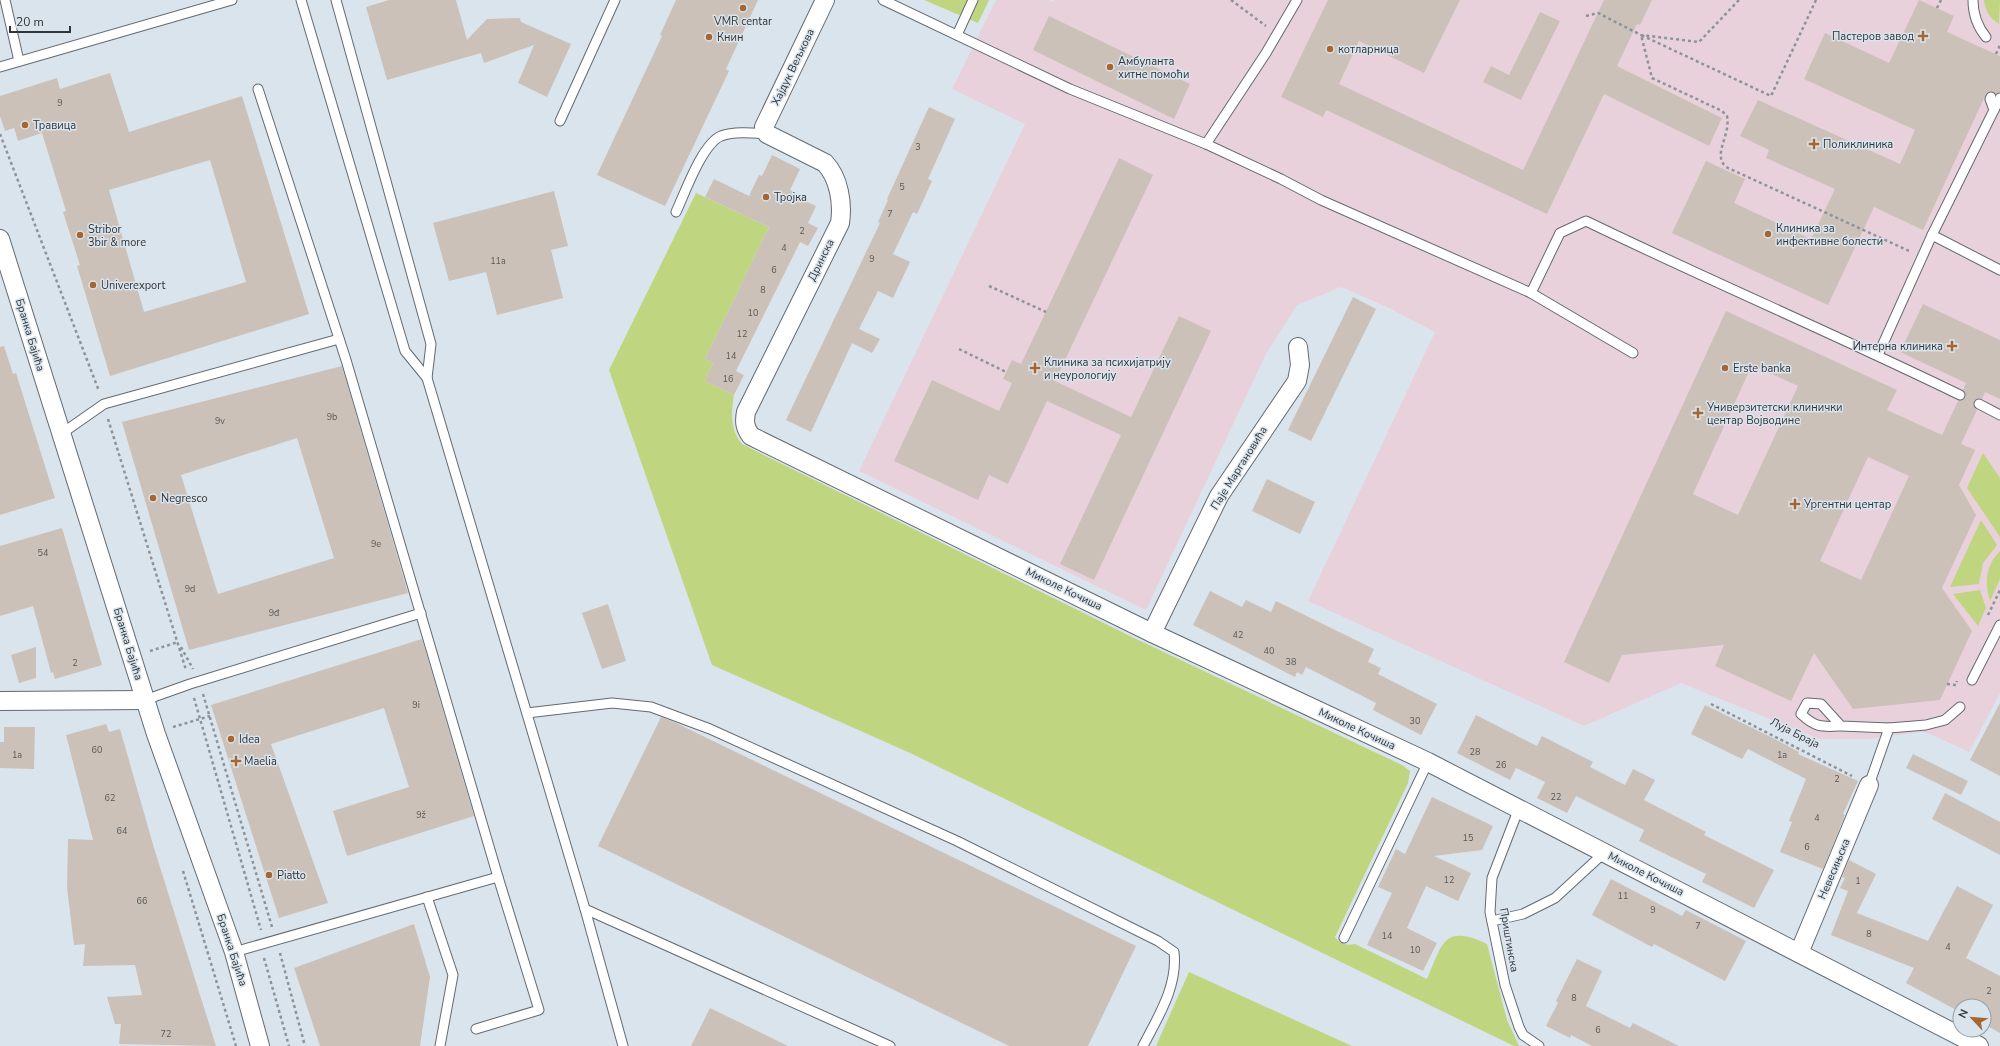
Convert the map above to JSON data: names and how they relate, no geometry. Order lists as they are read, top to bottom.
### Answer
{
  "streets": {
    "street": [
      "Хајдук Вељкова",
      "Дринска",
      "Бранка Бајића",
      "Паје Маргановића",
      "Миколе Кочиша",
      "Невесињска"
    ],
    "lane": ["Приштинска"],
    "path": ["Луја Браја"]
  },
  "crossings": [
    ["Хајдук Вељкова", "Дринска"],
    ["Дринска", "Миколе Кочиша"],
    ["Паје Маргановића", "Миколе Кочиша"],
    ["Миколе Кочиша", "Невесињска"],
    ["Миколе Кочиша", "Приштинска"],
    ["Луја Браја", "Невесињска"]
  ],
  "places": {
    "other": [
      "VMR centar",
      "Книн",
      "котларница",
      "Амбуланта хитне помоћи",
      "Травица",
      "Тројка",
      "Клиника за инфективне болести",
      "Stribor 3bir & more",
      "Univerexport",
      "Erste banka",
      "Negresco",
      "Idea",
      "Piatto"
    ],
    "health": [
      "Пастеров завод",
      "Поликлиника",
      "Интерна клиника",
      "Клиника за психијатрију и неурологију",
      "Универзитетски клинички центар Војводине",
      "Ургентни центар",
      "Maelia"
    ]
  },
  "house_numbers": [
    "9",
    "3",
    "5",
    "7",
    "2",
    "4",
    "9",
    "11a",
    "6",
    "8",
    "10",
    "12",
    "14",
    "16",
    "9b",
    "9v",
    "9e",
    "54",
    "9d",
    "9đ",
    "42",
    "40",
    "38",
    "2",
    "9i",
    "30",
    "60",
    "28",
    "1a",
    "1a",
    "26",
    "2",
    "22",
    "62",
    "9ž",
    "4",
    "64",
    "15",
    "6",
    "12",
    "1",
    "11",
    "66",
    "9",
    "7",
    "8",
    "14",
    "4",
    "10",
    "2",
    "8",
    "6",
    "72"
  ],
  "scale_bar": "20 m",
  "north": "top left"
}
